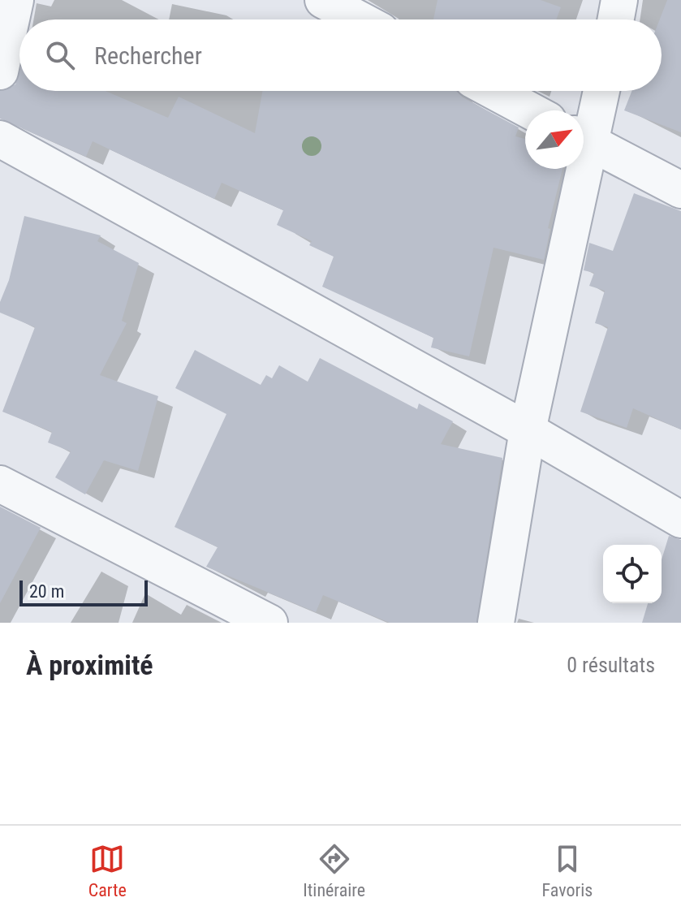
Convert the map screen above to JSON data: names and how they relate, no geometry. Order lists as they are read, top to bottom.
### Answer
{
  "scale_bar": "20 m",
  "north": "top right",
  "page": {
    "search": "Rechercher",
    "scale": "20 m",
    "heading": ["À proximité", "0 résultats"],
    "nav": ["Carte", "Itinéraire", "Favoris"]
  }
}
